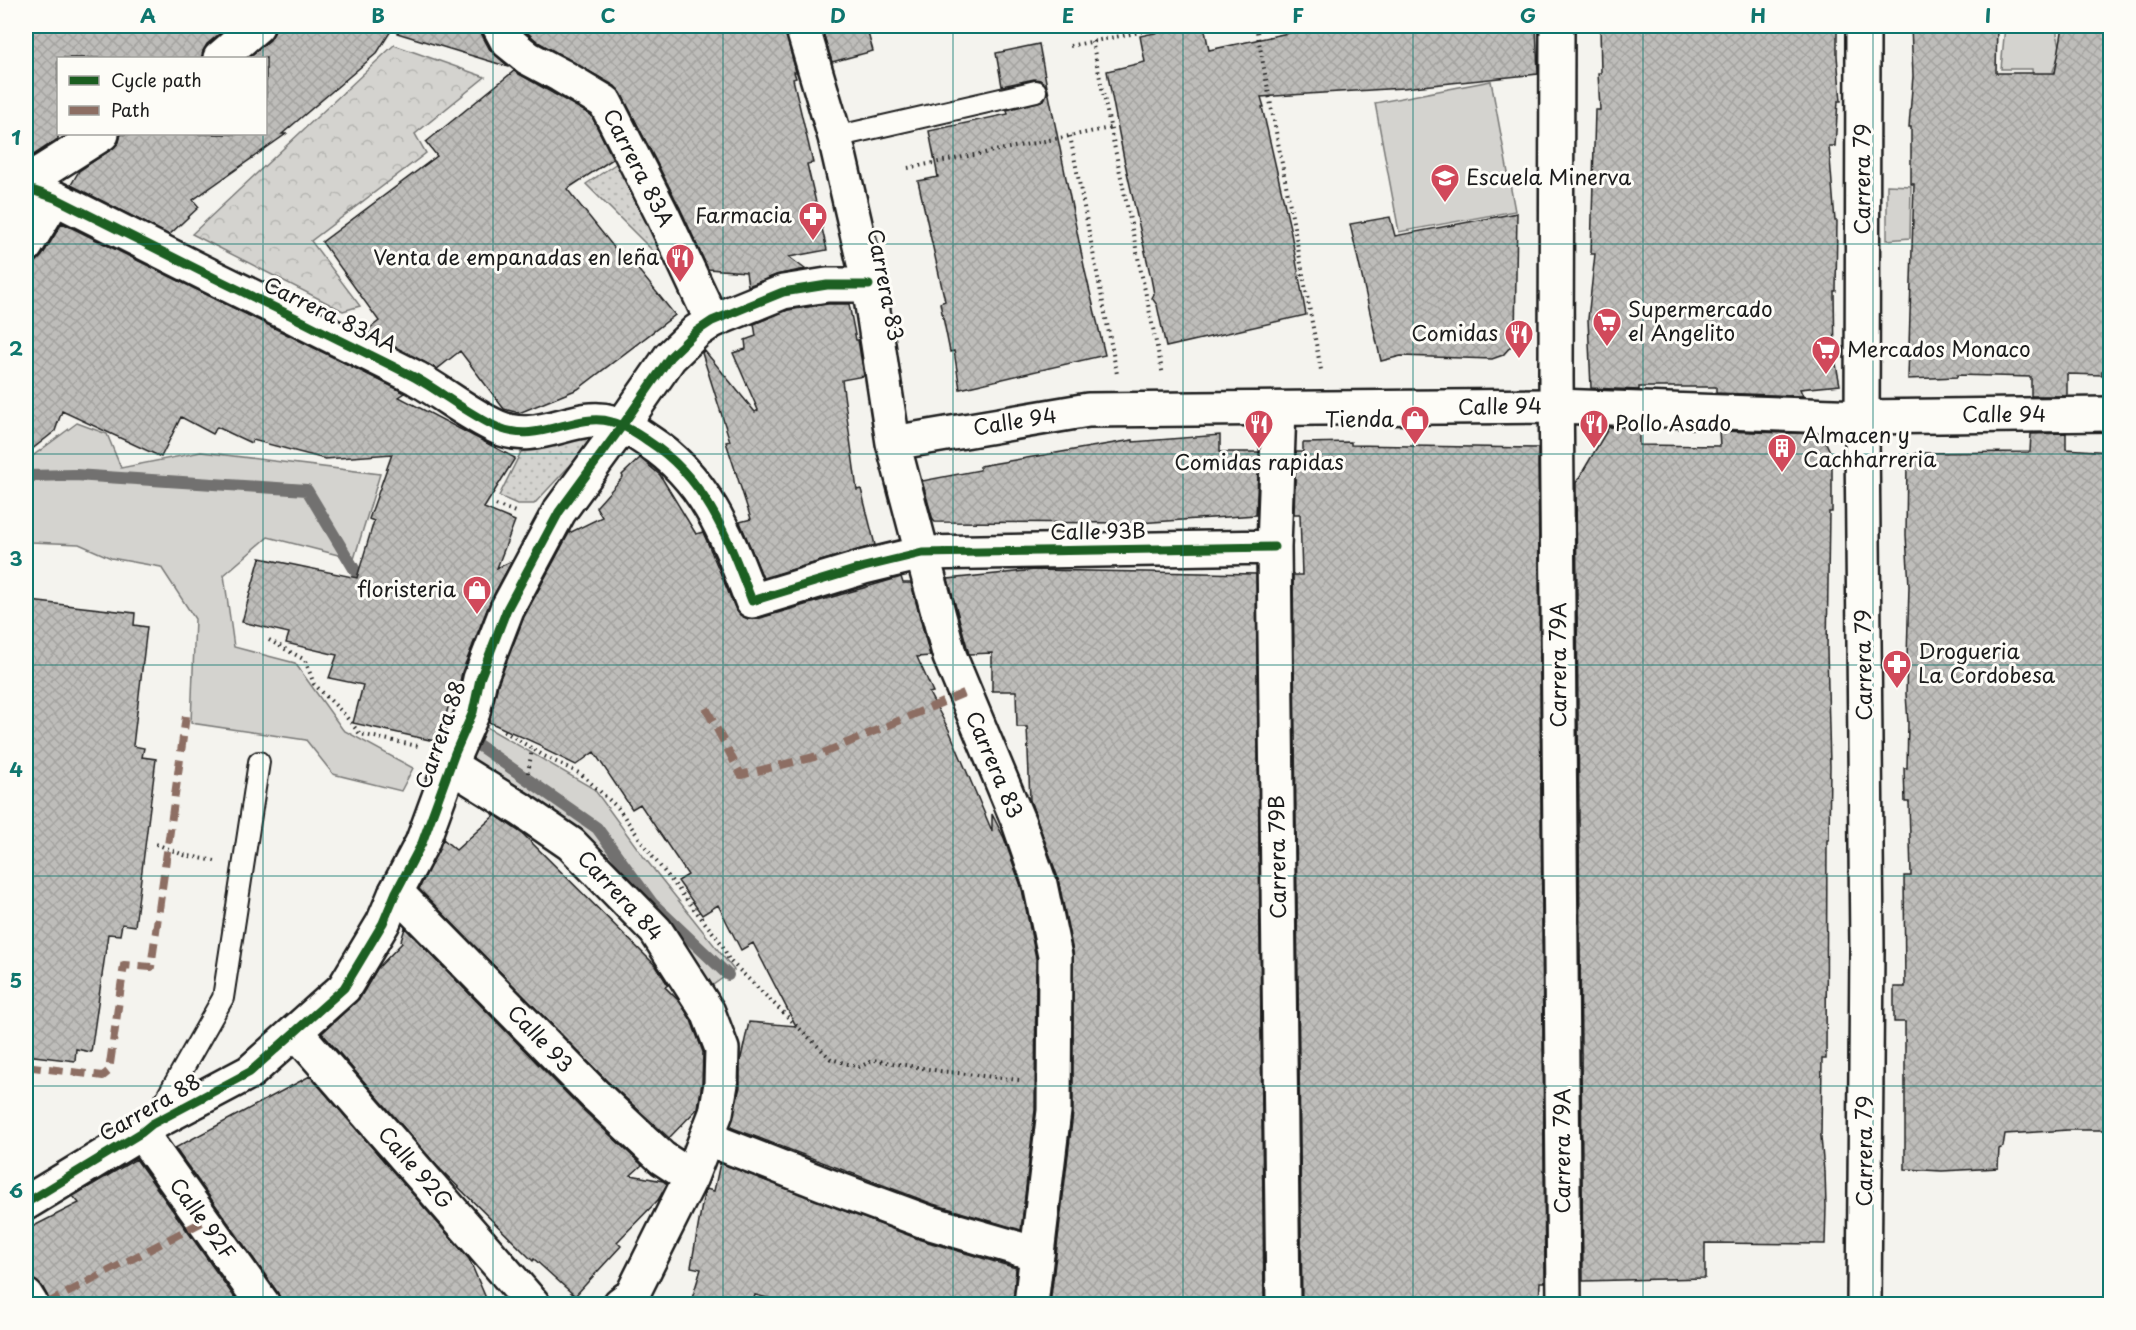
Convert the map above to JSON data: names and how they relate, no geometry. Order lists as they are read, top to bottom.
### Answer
{
  "streets": {
    "street": [
      "Carrera 83A",
      "Carrera 79",
      "Carrera 83",
      "Carrera 83AA",
      "Calle 94",
      "Calle 93B",
      "Carrera 79A",
      "Carrera 88",
      "Carrera 79B",
      "Carrera 84",
      "Calle 93",
      "Calle 92G",
      "Calle 92F"
    ]
  },
  "crossings": [
    ["Carrera 83A", "Carrera 88"],
    ["Carrera 79", "Calle 94"],
    ["Carrera 83", "Carrera 83AA"],
    ["Carrera 83", "Calle 94"],
    ["Carrera 83", "Calle 93B"],
    ["Carrera 83", "Carrera 88"],
    ["Carrera 83AA", "Calle 93B"],
    ["Carrera 83AA", "Carrera 88"],
    ["Calle 94", "Carrera 79A"],
    ["Calle 94", "Carrera 79B"],
    ["Calle 93B", "Carrera 79B"],
    ["Carrera 88", "Carrera 84"],
    ["Carrera 88", "Calle 93"],
    ["Carrera 88", "Calle 92G"],
    ["Carrera 88", "Calle 92F"],
    ["Carrera 84", "Calle 93"]
  ],
  "places": {
    "school or university": ["Escuela Minerva"],
    "pharmacy": ["Farmacia", "Drogueria La Cordobesa"],
    "restaurant": [
      "Venta de empanadas en leña",
      "Comidas",
      "Comidas rapidas",
      "Pollo Asado"
    ],
    "supermarket": ["Supermercado el Angelito", "Mercados Monaco"],
    "shop": ["Tienda", "floristeria"],
    "building": ["Almacen y Cachharreria"]
  },
  "legend": ["Cycle path", "Path"],
  "grid": {
    "columns": [
      "A",
      "B",
      "C",
      "D",
      "E",
      "F",
      "G",
      "H",
      "I"
    ],
    "rows": [
      "1",
      "2",
      "3",
      "4",
      "5",
      "6"
    ]
  }
}
